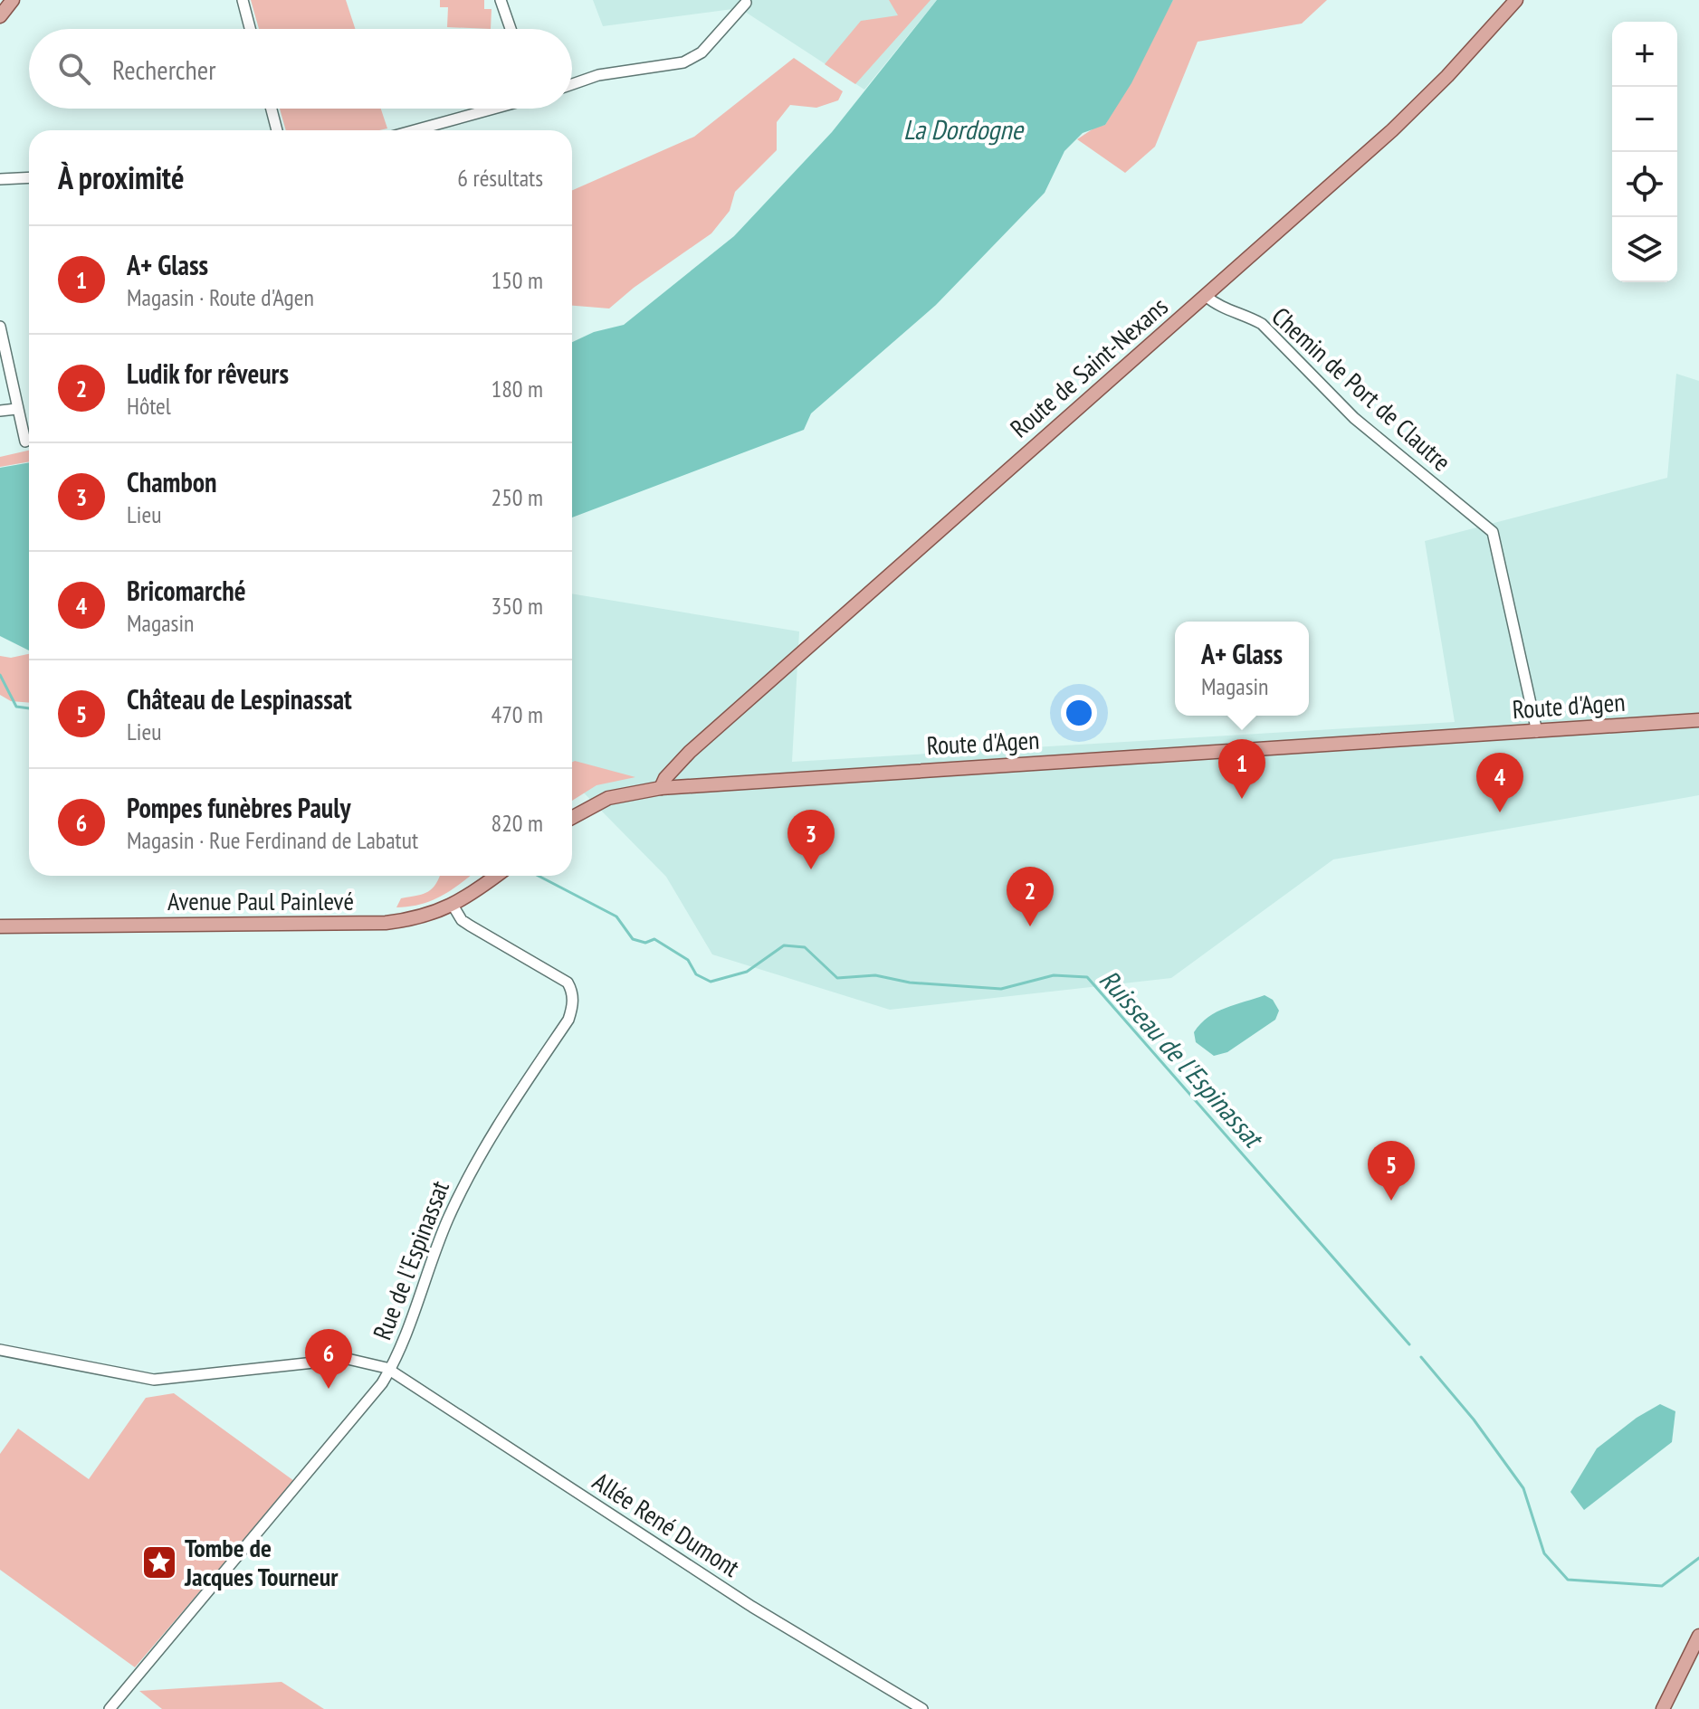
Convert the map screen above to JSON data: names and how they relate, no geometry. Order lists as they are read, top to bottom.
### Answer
{
  "streets": {
    "main road": ["Route de Saint-Nexans", "Route d'Agen", "Avenue Paul Painlevé"],
    "street": ["Chemin de Port de Clautre", "Rue de l'Espinassat", "Allée René Dumont"]
  },
  "crossings": [
    ["Route de Saint-Nexans", "Chemin de Port de Clautre"],
    ["Route de Saint-Nexans", "Route d'Agen"],
    ["Chemin de Port de Clautre", "Route d'Agen"],
    ["Avenue Paul Painlevé", "Rue de l'Espinassat"],
    ["Rue de l'Espinassat", "Allée René Dumont"]
  ],
  "water": ["La Dordogne", "Ruisseau de l'Espinassat"],
  "places": {
    "place": ["Tombe de Jacques Tourneur"]
  },
  "page": {
    "map_buttons": ["+", "−"],
    "search": "Rechercher",
    "heading": ["À proximité", "6 résultats"],
    "list": [
      {
        "mark": "1",
        "name": "A+ Glass",
        "note": "Magasin · Route d'Agen",
        "value": "150 m"
      },
      {
        "mark": "2",
        "name": "Ludik for rêveurs",
        "note": "Hôtel",
        "value": "180 m"
      },
      {
        "mark": "3",
        "name": "Chambon",
        "note": "Lieu",
        "value": "250 m"
      },
      {
        "mark": "4",
        "name": "Bricomarché",
        "note": "Magasin",
        "value": "350 m"
      },
      {
        "mark": "5",
        "name": "Château de Lespinassat",
        "note": "Lieu",
        "value": "470 m"
      },
      {
        "mark": "6",
        "name": "Pompes funèbres Pauly",
        "note": "Magasin · Rue Ferdinand de Labatut",
        "value": "820 m"
      }
    ],
    "popup": ["A+ Glass", "Magasin"],
    "pins": [
      "1",
      "4",
      "3",
      "2",
      "5",
      "6"
    ]
  }
}
